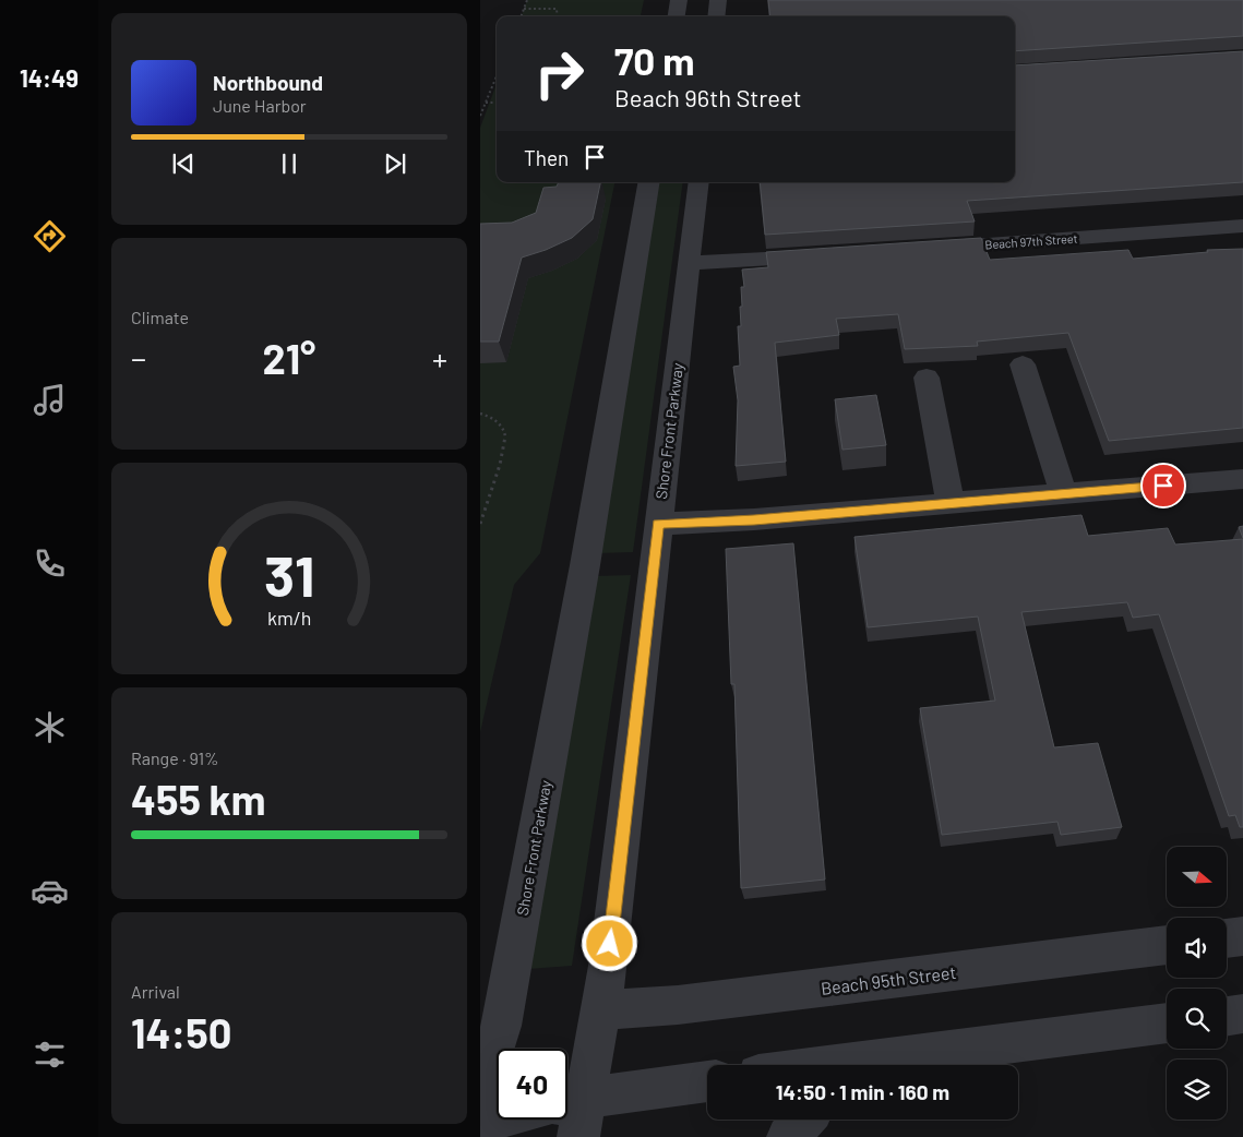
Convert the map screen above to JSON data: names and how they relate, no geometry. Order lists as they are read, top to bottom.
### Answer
{
  "streets": {
    "street": ["Beach 97th Street", "Shore Front Parkway", "Beach 95th Street"]
  },
  "crossings": [
    ["Shore Front Parkway", "Beach 95th Street"]
  ],
  "north": "right",
  "page": {
    "tabs": "14:49",
    "turn": ["70 m", "Beach 96th Street"],
    "song": ["Northbound", "June Harbor"],
    "then": "Then",
    "tile": [
      "Climate",
      ["Range · 91%", "455 km"],
      ["Arrival", "14:50"]
    ],
    "heat": ["−", "21°", "+"],
    "limit": "40",
    "trip": "14:50 · 1 min · 160 m",
    "gauge": ["31", "km/h"]
  }
}
